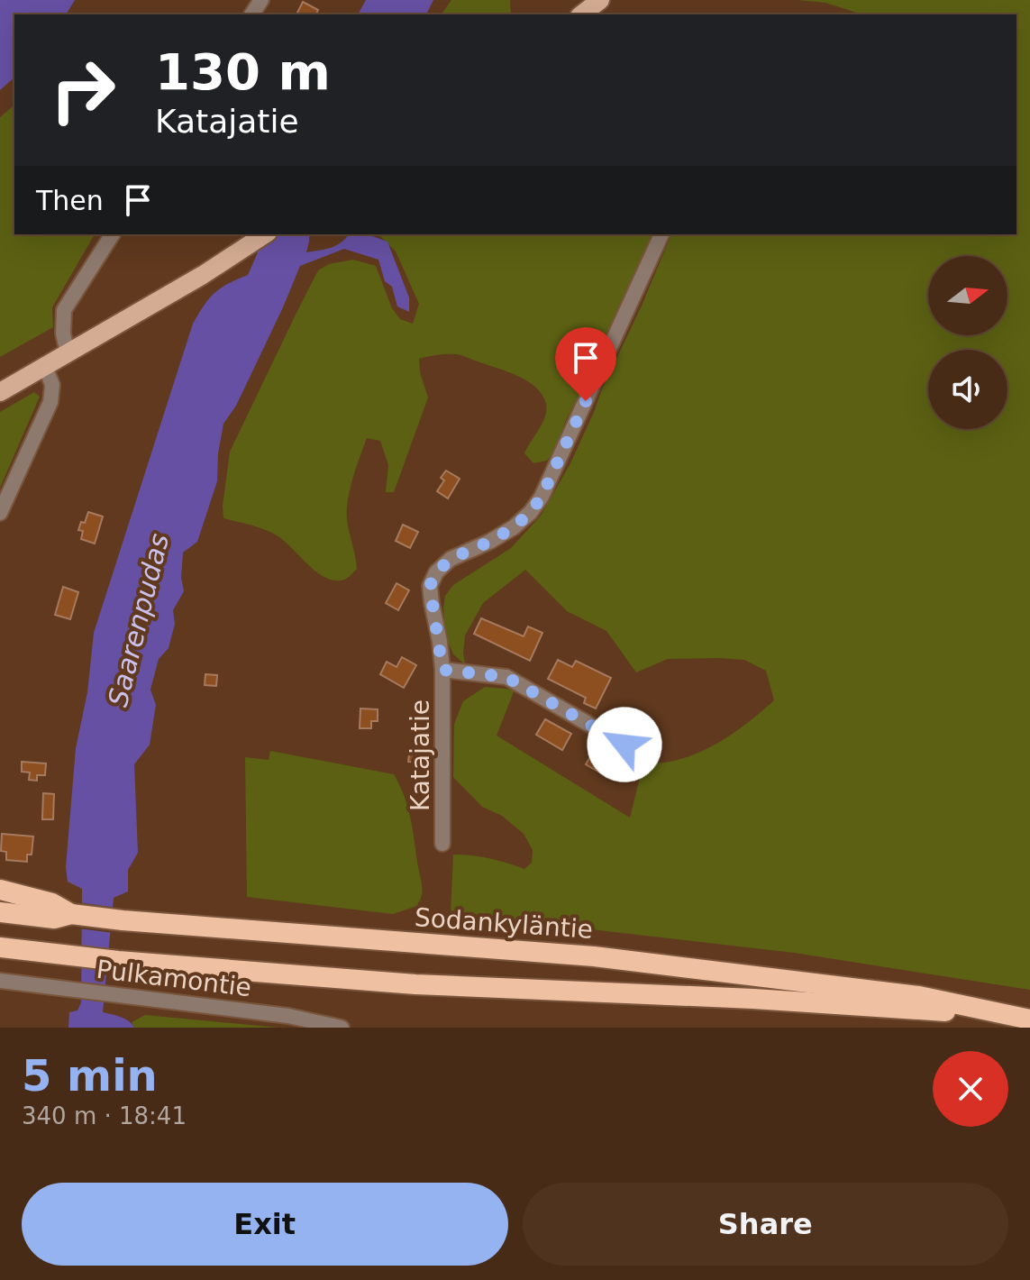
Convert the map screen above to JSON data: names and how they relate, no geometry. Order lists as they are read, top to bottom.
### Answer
{
  "streets": {
    "highway": ["Sodankyläntie"],
    "street": ["Katajatie", "Pulkamontie"]
  },
  "water": ["Saarenpudas"],
  "north": "right",
  "page": {
    "turn": ["130 m", "Katajatie"],
    "then": "Then",
    "heading": ["5 min", "340 m · 18:41"],
    "buttons": ["Exit", "Share"]
  }
}
